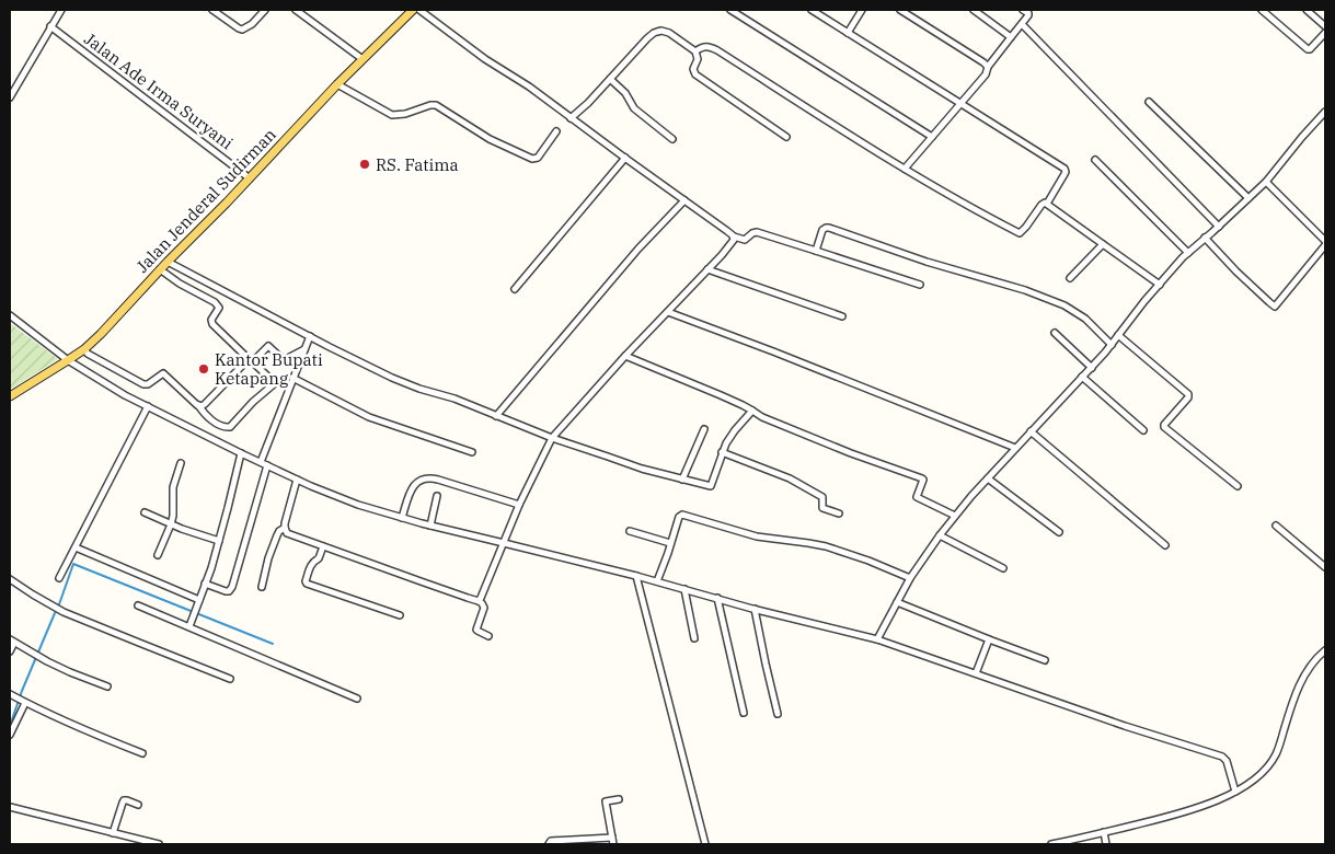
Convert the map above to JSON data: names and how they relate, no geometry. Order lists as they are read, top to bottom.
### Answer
{
  "streets": {
    "main road": ["Jalan Jenderal Sudirman"],
    "street": ["Jalan Ade Irma Suryani"]
  },
  "crossings": [
    ["Jalan Ade Irma Suryani", "Jalan Jenderal Sudirman"]
  ],
  "places": ["RS. Fatima", "Kantor Bupati Ketapang"]
}
